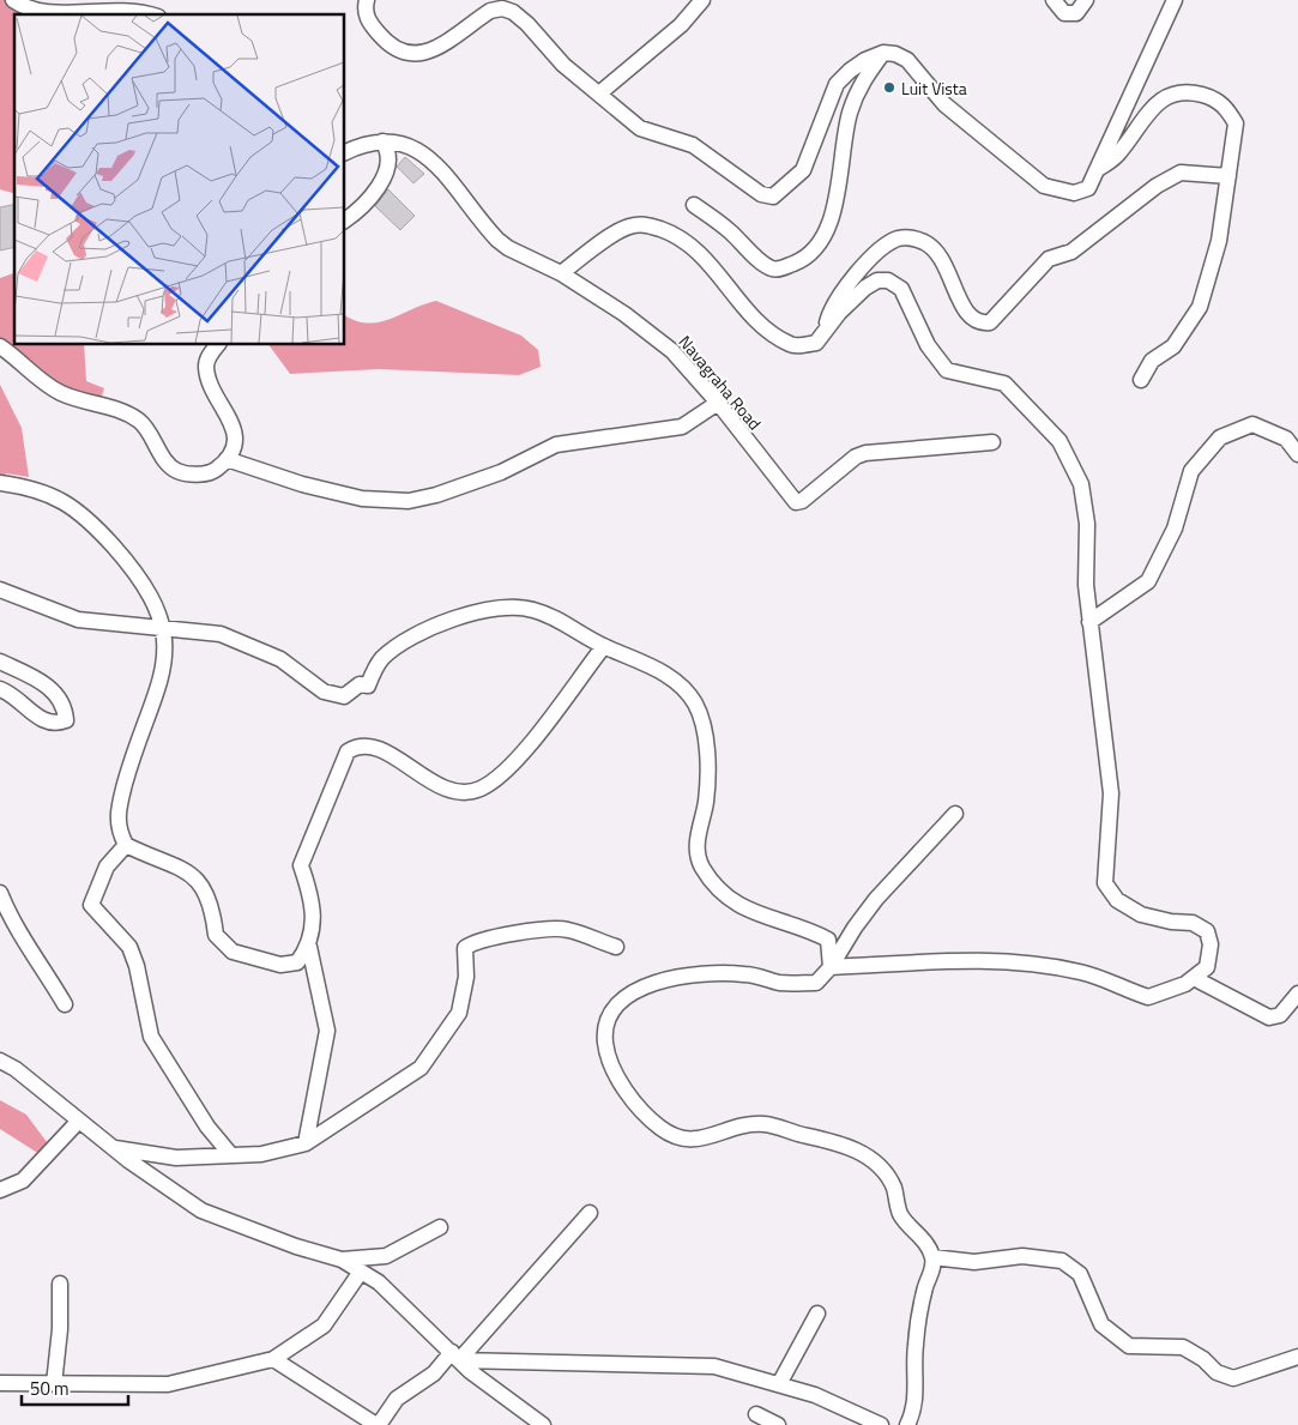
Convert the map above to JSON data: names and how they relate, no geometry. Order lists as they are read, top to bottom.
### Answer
{
  "streets": {
    "street": ["Navagraha Road"]
  },
  "places": ["Luit Vista"],
  "scale_bar": "50 m"
}
